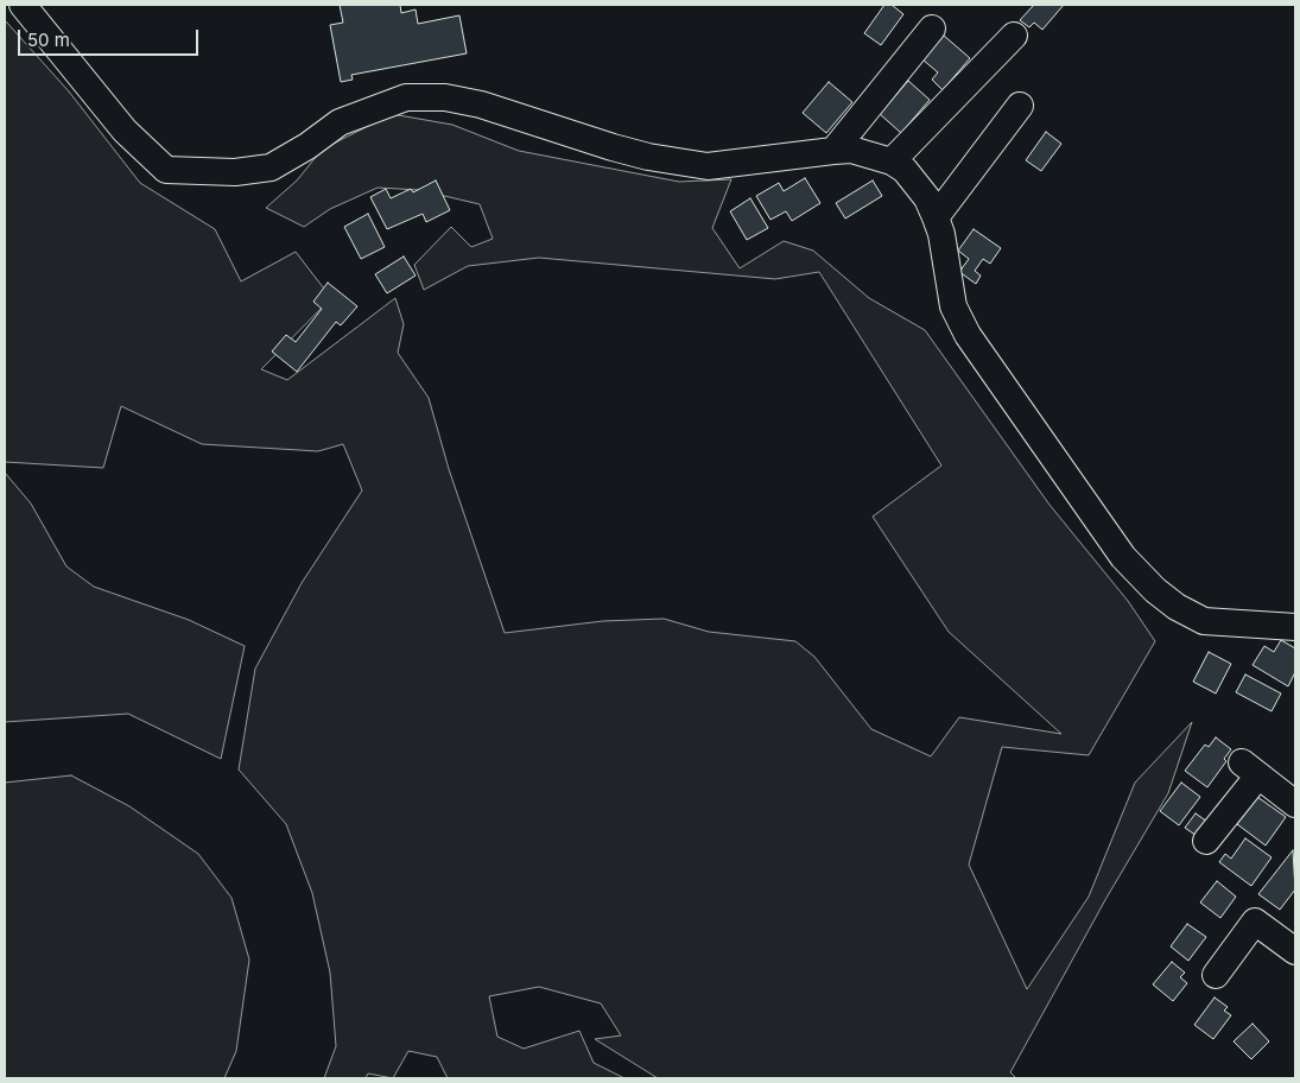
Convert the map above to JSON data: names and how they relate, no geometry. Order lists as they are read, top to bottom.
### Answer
{
  "scale_bar": "50 m"
}
